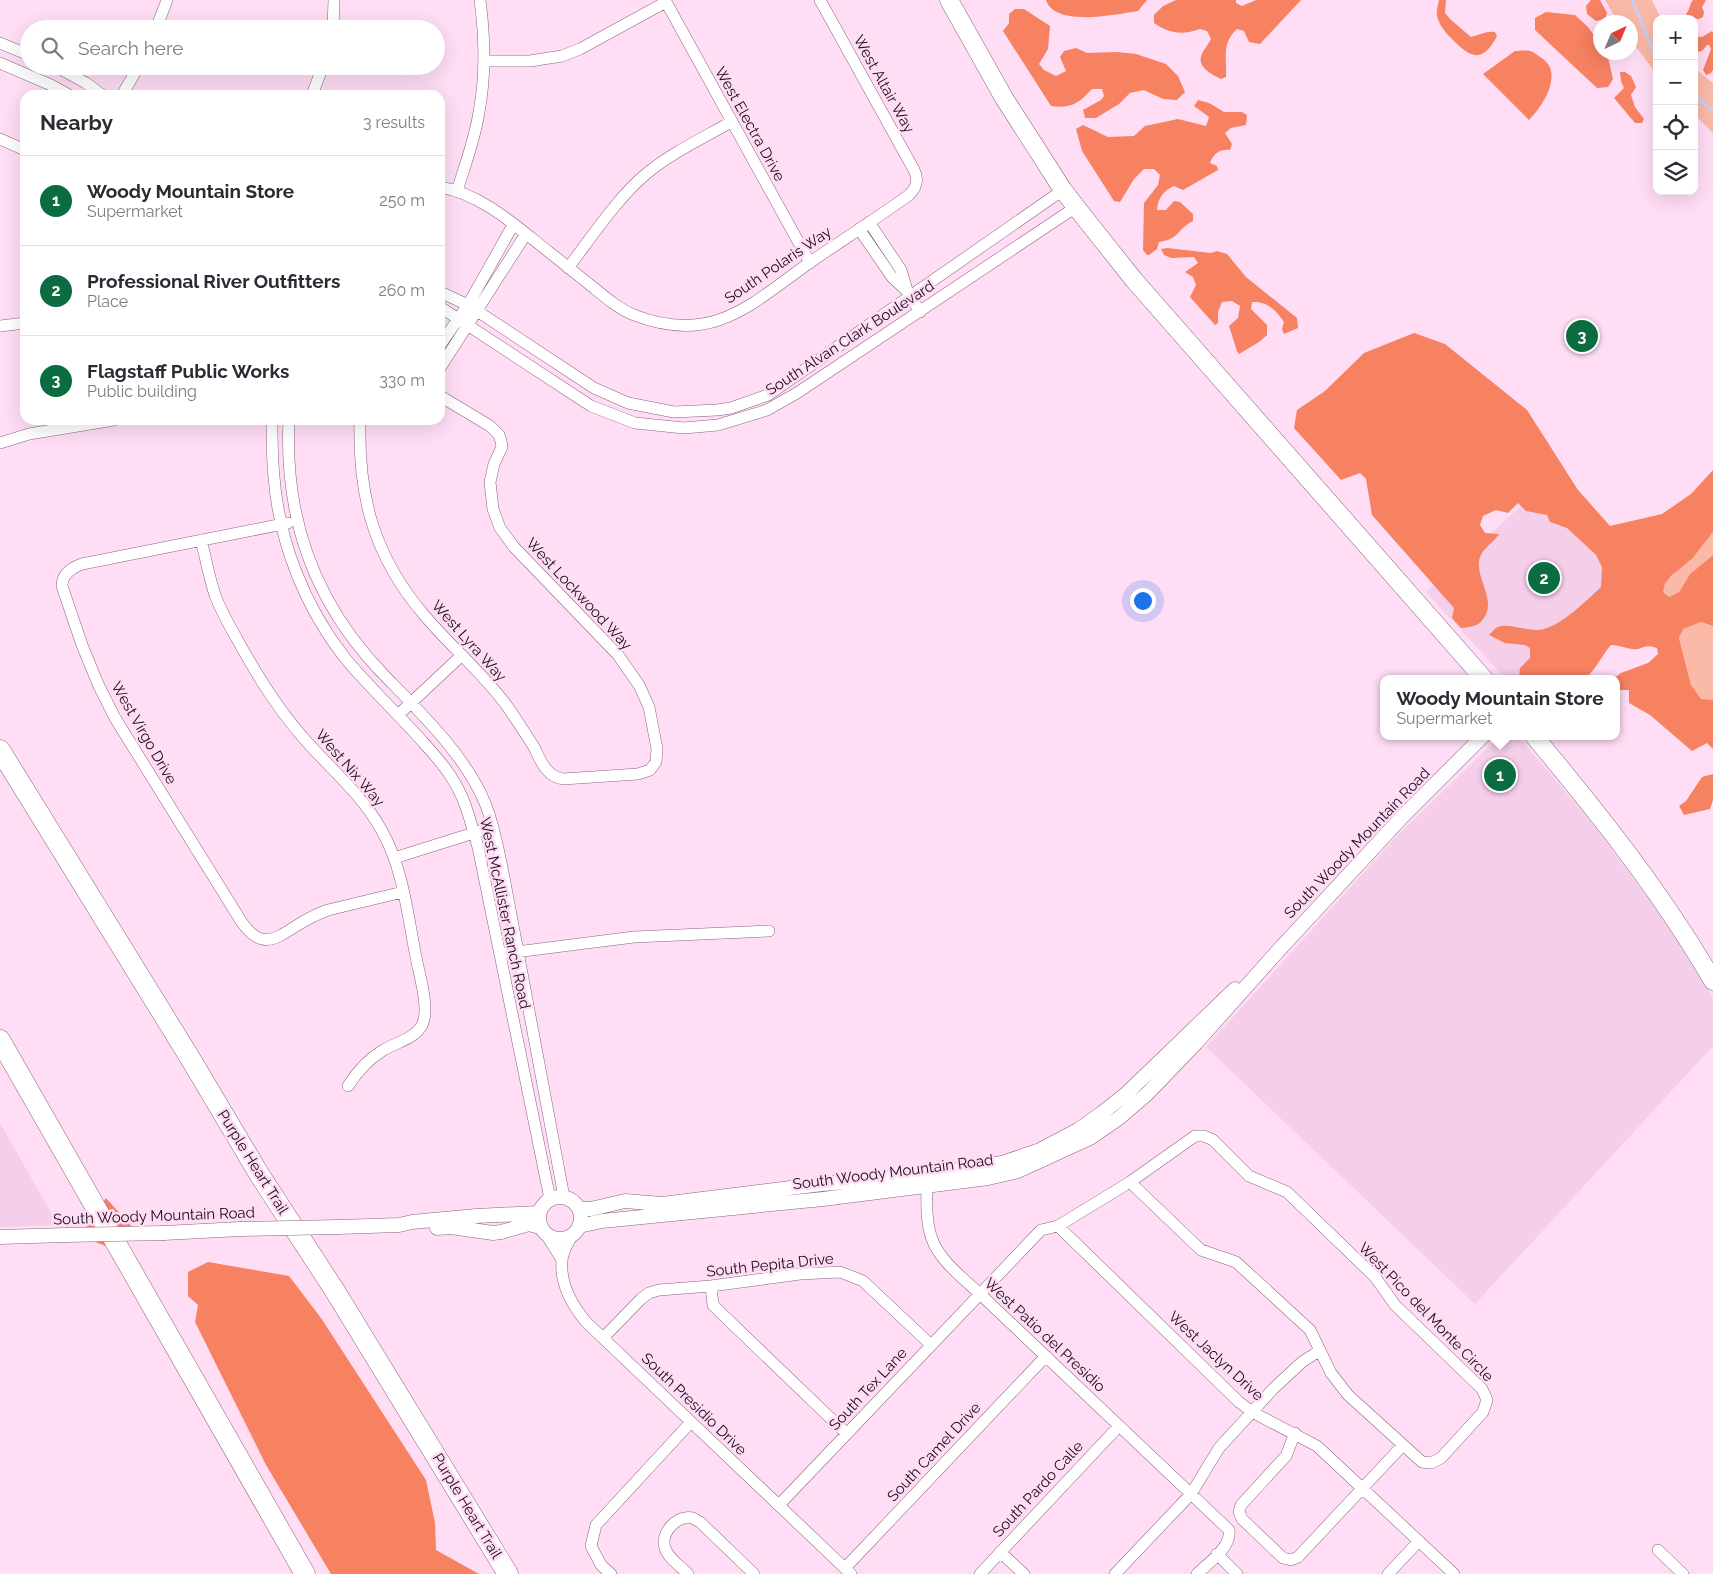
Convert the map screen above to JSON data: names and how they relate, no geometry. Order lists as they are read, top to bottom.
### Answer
{
  "streets": {
    "highway": ["Purple Heart Trail"],
    "street": [
      "West Altair Way",
      "West Electra Drive",
      "South Polaris Way",
      "South Alvan Clark Boulevard",
      "West Lockwood Way",
      "West Lyra Way",
      "West Virgo Drive",
      "West Nix Way",
      "South Woody Mountain Road",
      "West McAllister Ranch Road",
      "South Pepita Drive",
      "West Pico del Monte Circle",
      "West Patio del Presidio",
      "West Jaclyn Drive",
      "South Tex Lane",
      "South Presidio Drive",
      "South Camel Drive",
      "South Pardo Calle"
    ]
  },
  "crossings": [
    ["West Altair Way", "South Polaris Way"],
    ["West Electra Drive", "South Polaris Way"],
    ["West Lockwood Way", "West Lyra Way"],
    ["West Virgo Drive", "West Nix Way"],
    ["West Virgo Drive", "West McAllister Ranch Road"],
    ["South Woody Mountain Road", "West McAllister Ranch Road"],
    ["South Woody Mountain Road", "West Patio del Presidio"],
    ["South Woody Mountain Road", "South Presidio Drive"],
    ["West McAllister Ranch Road", "South Presidio Drive"],
    ["South Pepita Drive", "South Tex Lane"],
    ["South Pepita Drive", "South Presidio Drive"],
    ["West Pico del Monte Circle", "West Patio del Presidio"],
    ["West Pico del Monte Circle", "West Jaclyn Drive"],
    ["West Pico del Monte Circle", "South Tex Lane"],
    ["West Patio del Presidio", "South Tex Lane"],
    ["West Patio del Presidio", "South Camel Drive"],
    ["West Patio del Presidio", "South Pardo Calle"],
    ["South Tex Lane", "South Presidio Drive"],
    ["South Presidio Drive", "South Camel Drive"]
  ],
  "north": "top right",
  "page": {
    "map_buttons": ["+", "−"],
    "search": "Search here",
    "heading": ["Nearby", "3 results"],
    "list": [
      {
        "mark": "1",
        "name": "Woody Mountain Store",
        "note": "Supermarket",
        "value": "250 m"
      },
      {
        "mark": "2",
        "name": "Professional River Outfitters",
        "note": "Place",
        "value": "260 m"
      },
      {
        "mark": "3",
        "name": "Flagstaff Public Works",
        "note": "Public building",
        "value": "330 m"
      }
    ],
    "pins": ["3", "2", "1"],
    "popup": ["Woody Mountain Store", "Supermarket"]
  }
}
